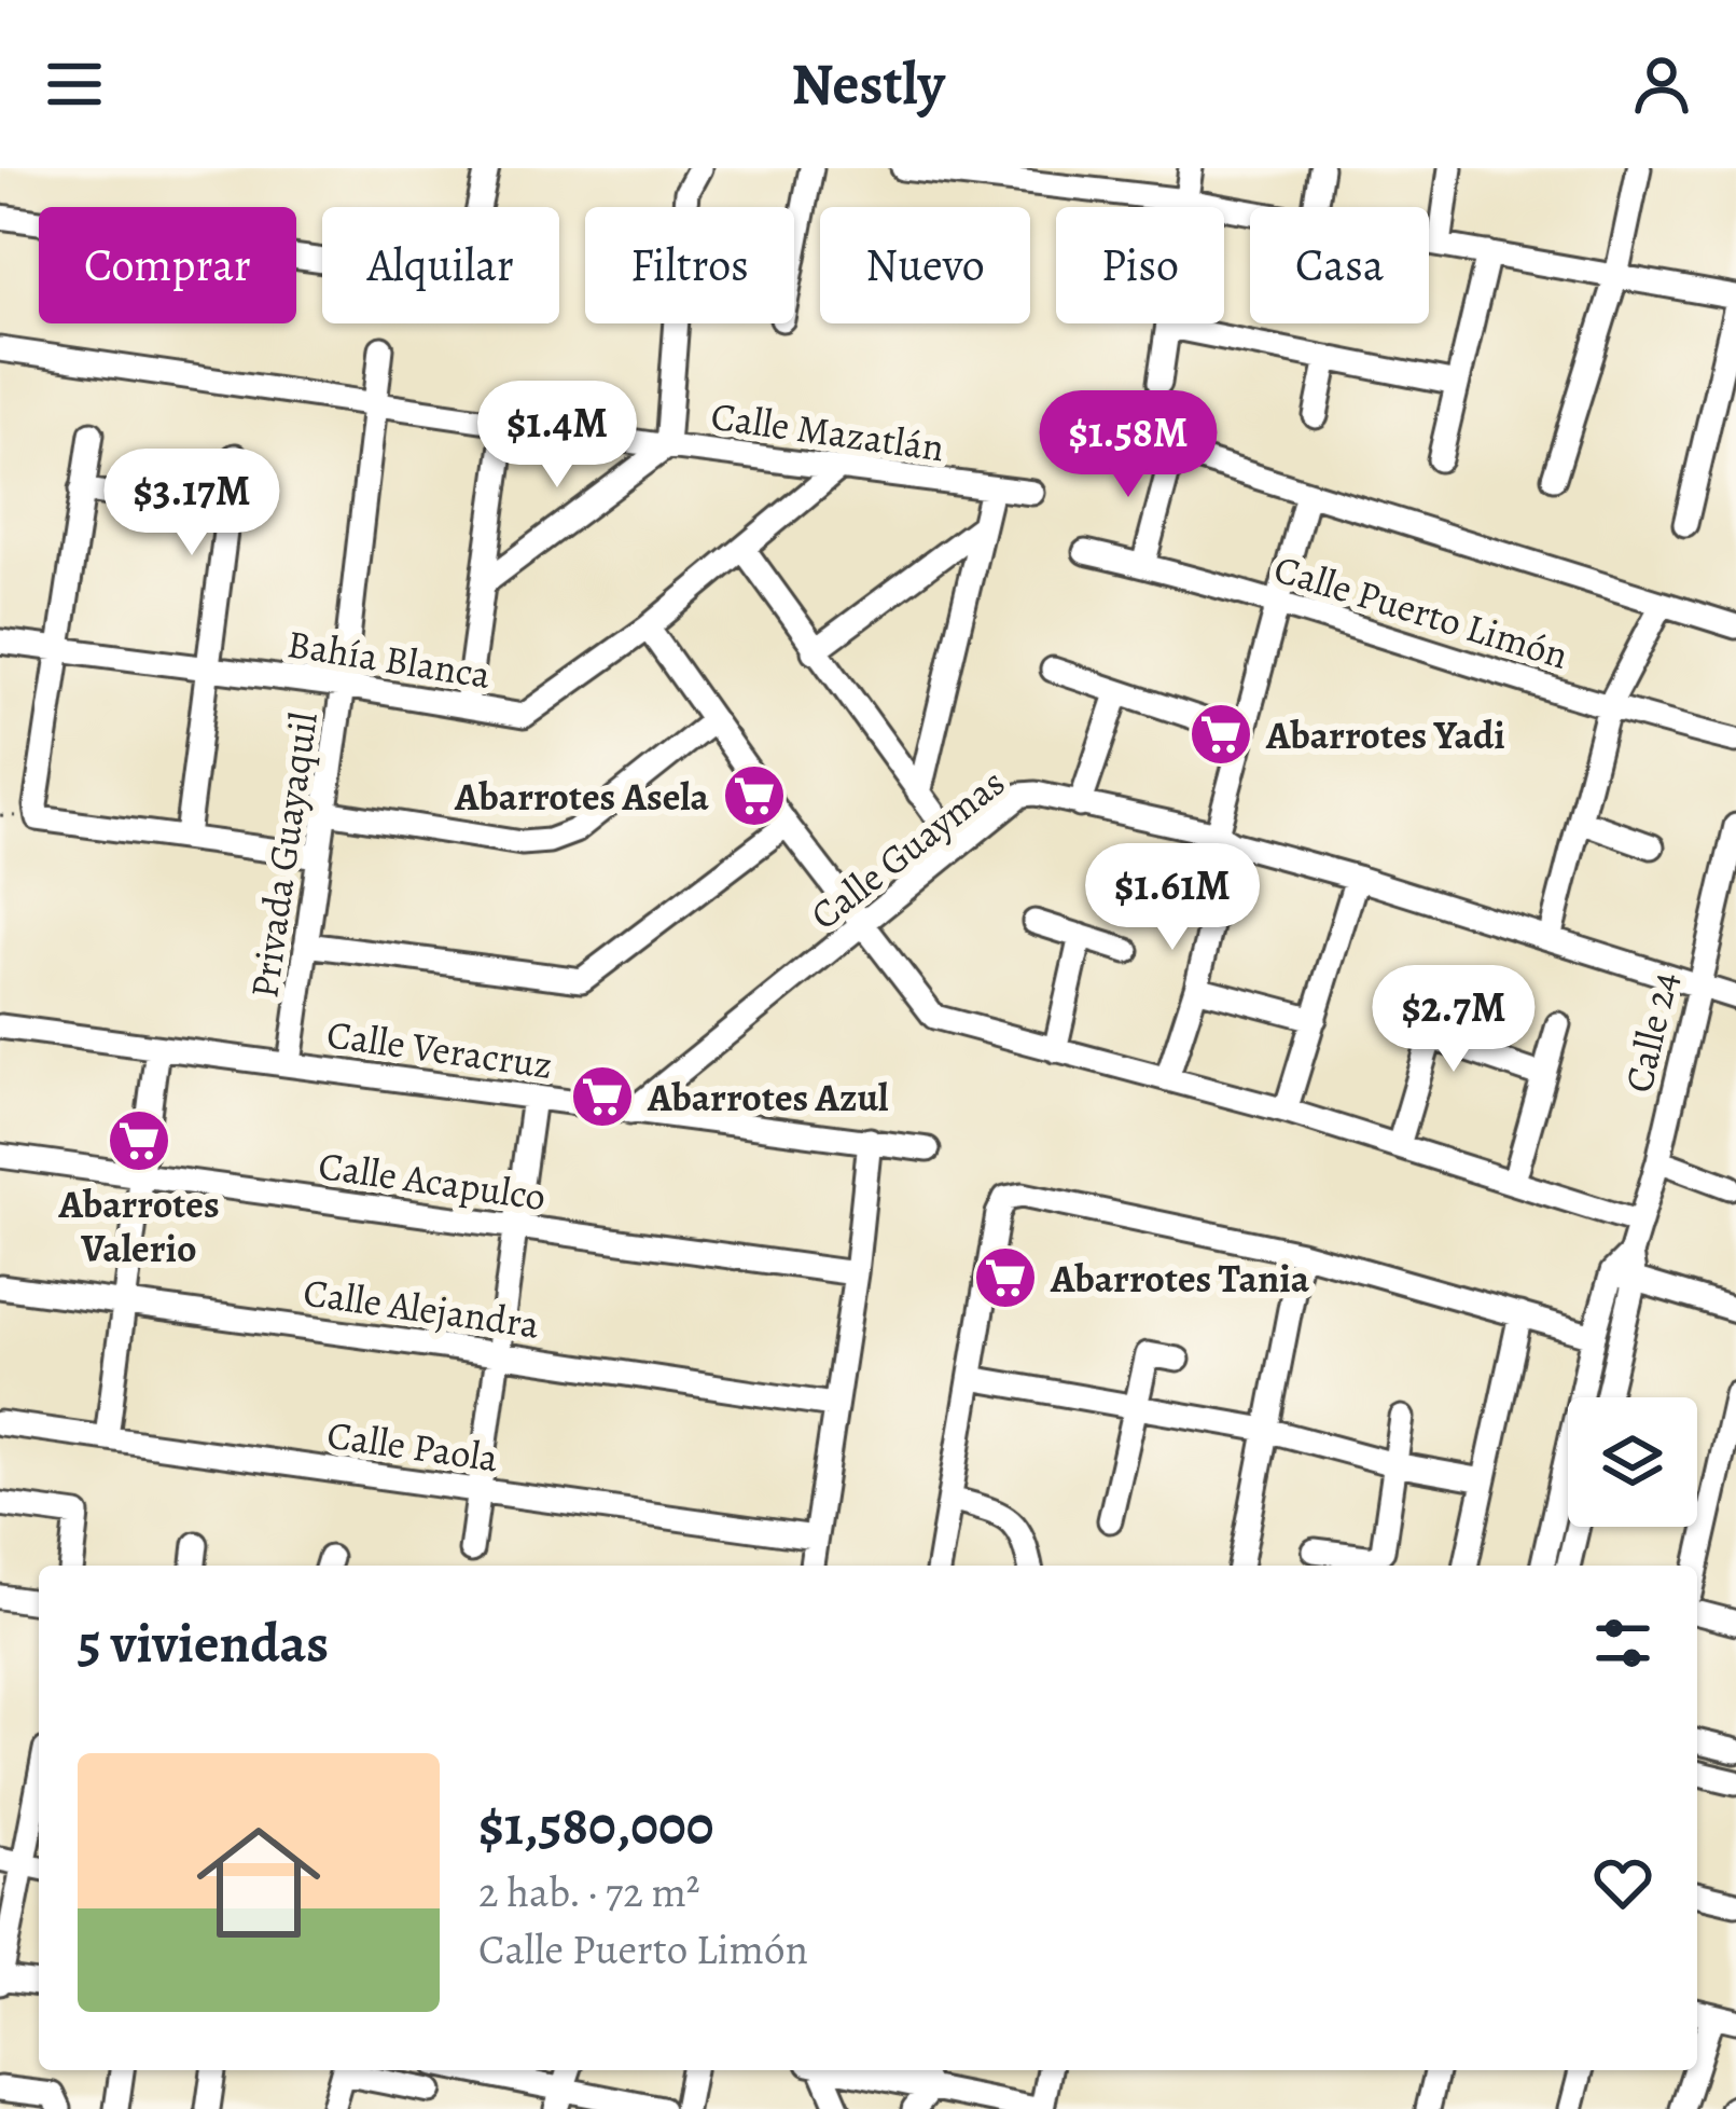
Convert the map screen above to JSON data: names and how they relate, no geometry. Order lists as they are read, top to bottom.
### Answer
{
  "streets": {
    "street": [
      "Calle Mazatlán",
      "Calle Puerto Limón",
      "Bahía Blanca",
      "Calle Guaymas",
      "Privada Guayaquil",
      "Calle 24",
      "Calle Veracruz",
      "Calle Acapulco",
      "Calle Alejandra",
      "Calle Paola"
    ]
  },
  "crossings": [
    ["Calle Mazatlán", "Bahía Blanca"],
    ["Calle Mazatlán", "Privada Guayaquil"],
    ["Bahía Blanca", "Privada Guayaquil"],
    ["Calle Guaymas", "Calle 24"],
    ["Calle Guaymas", "Calle Veracruz"],
    ["Privada Guayaquil", "Calle Veracruz"]
  ],
  "places": {
    "supermarket": [
      "Abarrotes Yadi",
      "Abarrotes Asela",
      "Abarrotes Azul",
      "Abarrotes Valerio",
      "Abarrotes Tania"
    ]
  },
  "page": {
    "header": "Nestly",
    "chip": [
      "Comprar",
      "Alquilar",
      "Filtros",
      "Nuevo",
      "Piso",
      "Casa"
    ],
    "price": [
      "$1.4M",
      "$1.58M",
      "$3.17M",
      "$1.61M",
      "$2.7M"
    ],
    "heading": "5 viviendas",
    "list": [
      {
        "name": "$1,580,000",
        "note": "2 hab. · 72 m² · Calle Puerto Limón"
      }
    ]
  }
}
